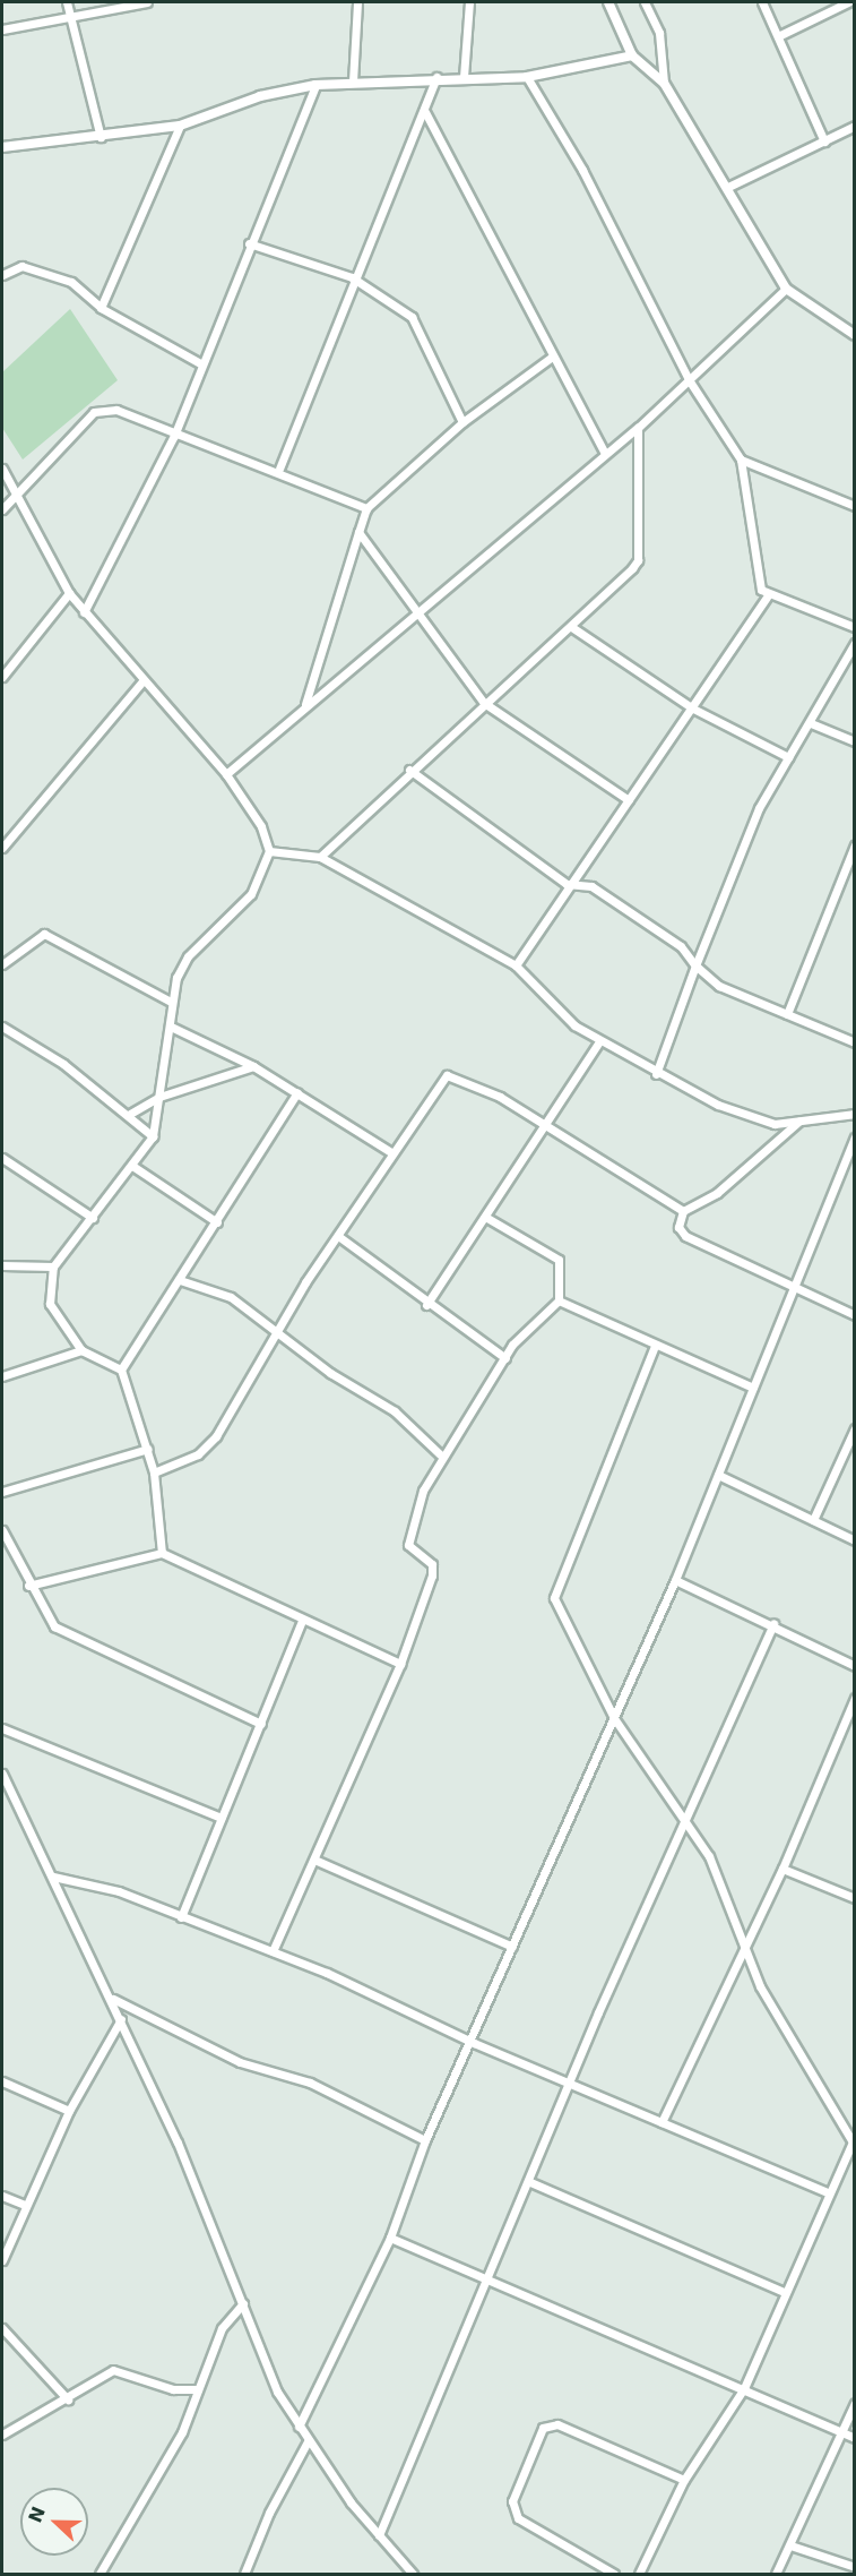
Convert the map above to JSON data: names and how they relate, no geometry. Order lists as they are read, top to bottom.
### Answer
{
  "north": "left"
}
